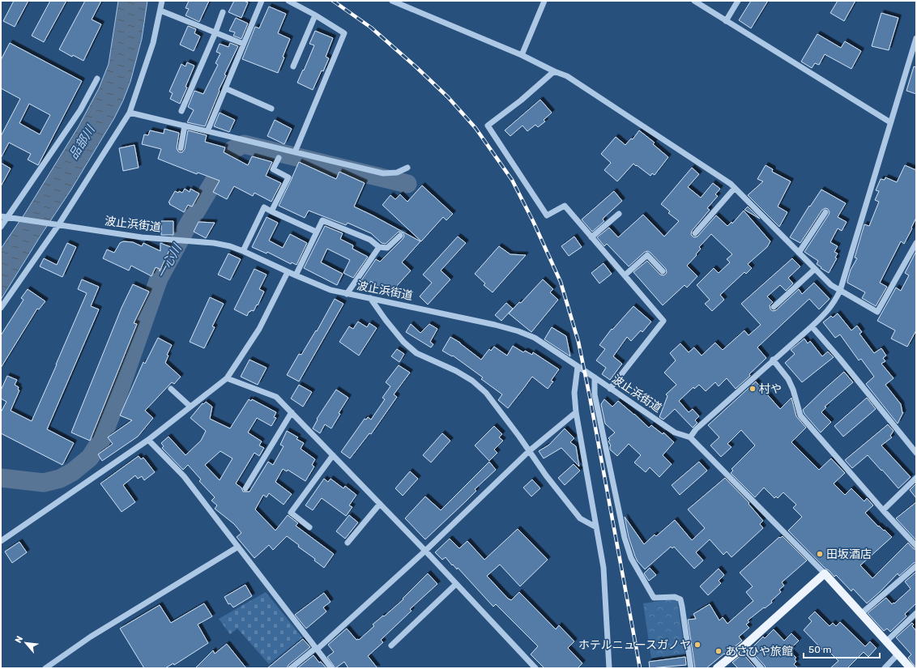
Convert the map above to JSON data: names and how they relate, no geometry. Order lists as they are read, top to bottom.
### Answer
{
  "streets": {
    "street": ["波止浜街道"]
  },
  "water": ["品部川", "一心川"],
  "places": [
    "村や",
    "田坂酒店",
    "ホテルニュースガノヤ",
    "あさひや旅館"
  ],
  "scale_bar": "50 m",
  "north": "top left"
}
